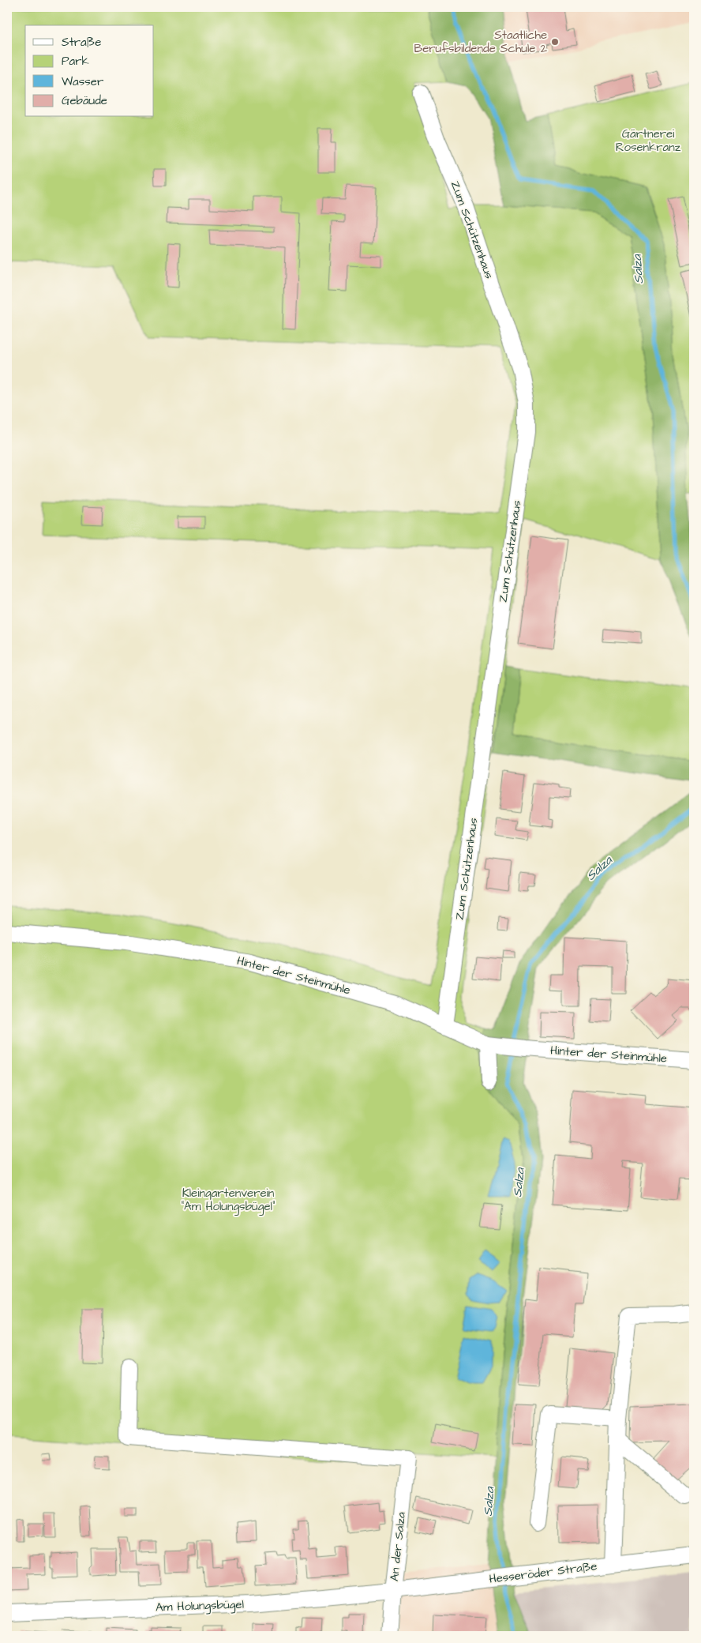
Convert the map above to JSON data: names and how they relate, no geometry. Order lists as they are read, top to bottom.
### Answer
{
  "streets": {
    "street": [
      "Zum Schützenhaus",
      "Hinter der Steinmühle",
      "An der Salza",
      "Hesseröder Straße",
      "Am Holungsbügel"
    ]
  },
  "crossings": [
    ["Zum Schützenhaus", "Hinter der Steinmühle"],
    ["An der Salza", "Hesseröder Straße"],
    ["An der Salza", "Am Holungsbügel"],
    ["Hesseröder Straße", "Am Holungsbügel"]
  ],
  "water": ["Salza"],
  "parks": ["Gärtnerei Rosenkranz", "Kleingartenverein \"Am Holungsbügel\""],
  "places": ["Staatliche Berufsbildende Schule 2"],
  "legend": [
    "Straße",
    "Park",
    "Wasser",
    "Gebäude"
  ]
}
